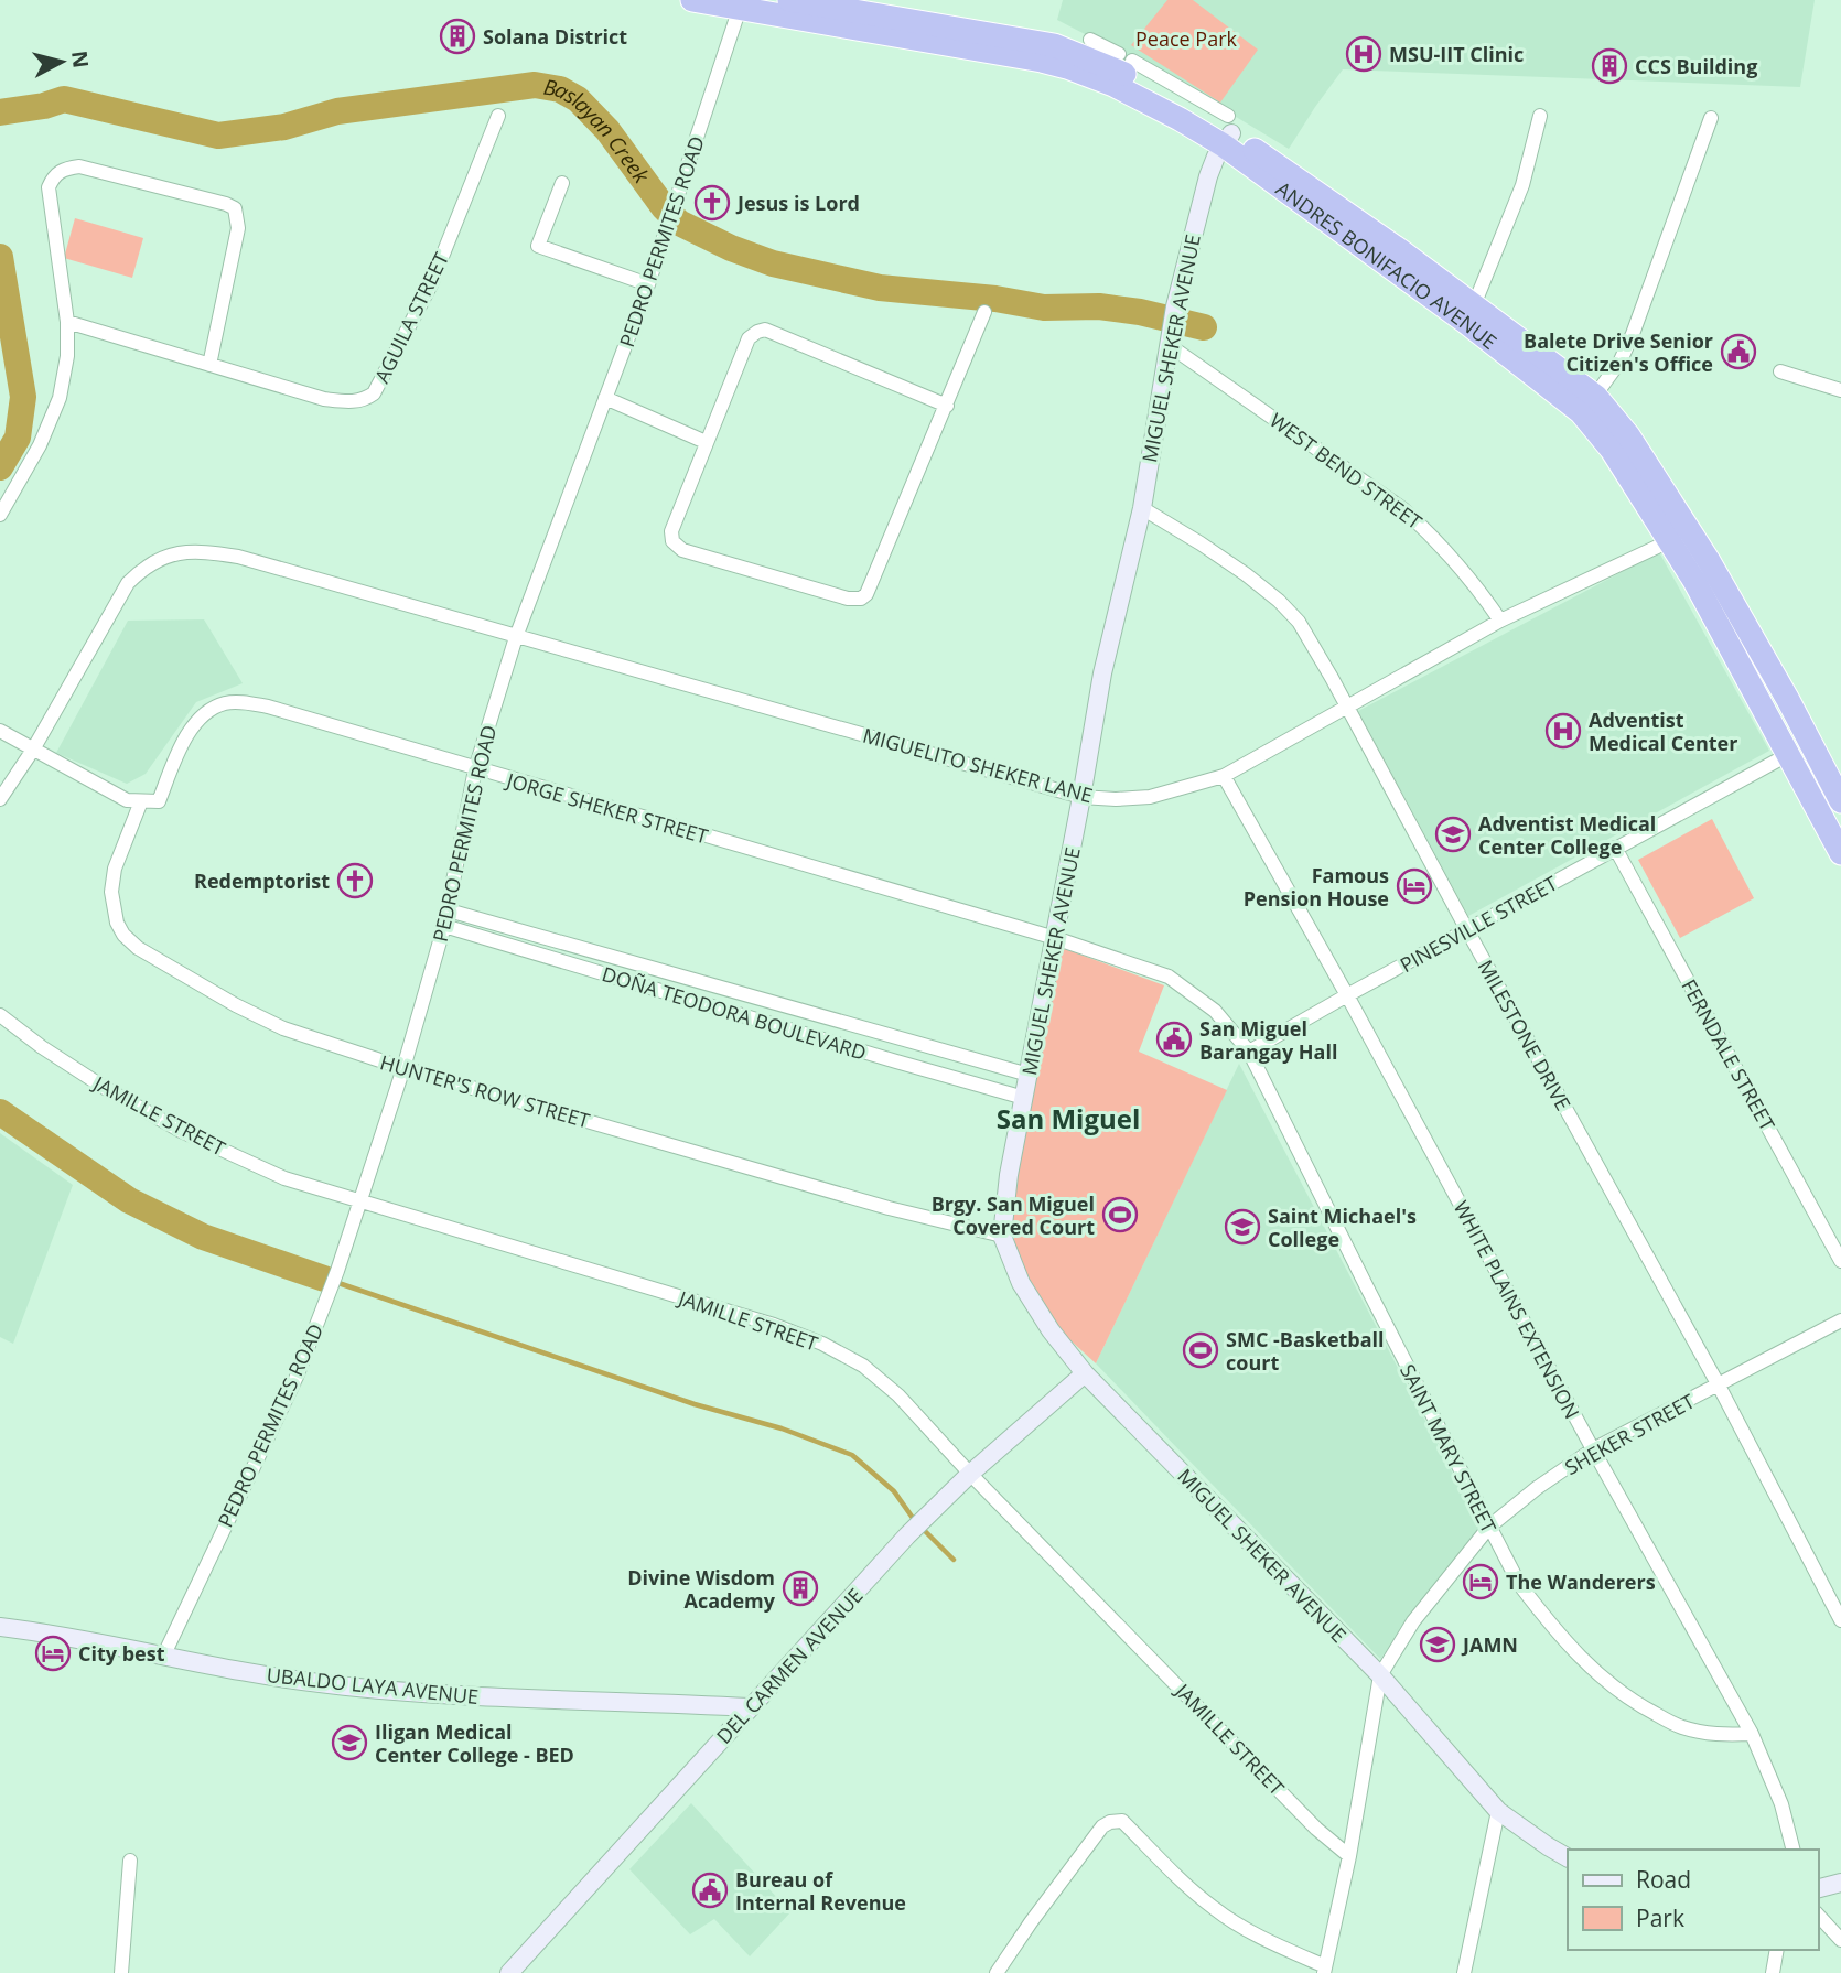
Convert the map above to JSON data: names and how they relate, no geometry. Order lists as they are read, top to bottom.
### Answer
{
  "streets": {
    "highway": ["ANDRES BONIFACIO AVENUE"],
    "street": [
      "PEDRO PERMITES ROAD",
      "AGUILA STREET",
      "MIGUEL SHEKER AVENUE",
      "WEST BEND STREET",
      "MIGUELITO SHEKER LANE",
      "JORGE SHEKER STREET",
      "PINESVILLE STREET",
      "DOÑA TEODORA BOULEVARD",
      "MILESTONE DRIVE",
      "FERNDALE STREET",
      "HUNTER'S ROW STREET",
      "JAMILLE STREET",
      "WHITE PLAINS EXTENSION",
      "SHEKER STREET",
      "SAINT MARY STREET",
      "DEL CARMEN AVENUE",
      "UBALDO LAYA AVENUE"
    ]
  },
  "crossings": [
    ["PEDRO PERMITES ROAD", "ANDRES BONIFACIO AVENUE"],
    ["PEDRO PERMITES ROAD", "MIGUELITO SHEKER LANE"],
    ["PEDRO PERMITES ROAD", "JORGE SHEKER STREET"],
    ["PEDRO PERMITES ROAD", "DOÑA TEODORA BOULEVARD"],
    ["PEDRO PERMITES ROAD", "HUNTER'S ROW STREET"],
    ["PEDRO PERMITES ROAD", "JAMILLE STREET"],
    ["PEDRO PERMITES ROAD", "UBALDO LAYA AVENUE"],
    ["ANDRES BONIFACIO AVENUE", "MIGUEL SHEKER AVENUE"],
    ["ANDRES BONIFACIO AVENUE", "MIGUELITO SHEKER LANE"],
    ["ANDRES BONIFACIO AVENUE", "PINESVILLE STREET"],
    ["MIGUEL SHEKER AVENUE", "WEST BEND STREET"],
    ["MIGUEL SHEKER AVENUE", "MIGUELITO SHEKER LANE"],
    ["MIGUEL SHEKER AVENUE", "JORGE SHEKER STREET"],
    ["MIGUEL SHEKER AVENUE", "DOÑA TEODORA BOULEVARD"],
    ["MIGUEL SHEKER AVENUE", "MILESTONE DRIVE"],
    ["MIGUEL SHEKER AVENUE", "HUNTER'S ROW STREET"],
    ["MIGUEL SHEKER AVENUE", "SHEKER STREET"],
    ["MIGUEL SHEKER AVENUE", "SAINT MARY STREET"],
    ["MIGUEL SHEKER AVENUE", "DEL CARMEN AVENUE"],
    ["WEST BEND STREET", "MIGUELITO SHEKER LANE"],
    ["MIGUELITO SHEKER LANE", "MILESTONE DRIVE"],
    ["MIGUELITO SHEKER LANE", "WHITE PLAINS EXTENSION"],
    ["JORGE SHEKER STREET", "HUNTER'S ROW STREET"],
    ["JORGE SHEKER STREET", "SAINT MARY STREET"],
    ["PINESVILLE STREET", "MILESTONE DRIVE"],
    ["PINESVILLE STREET", "FERNDALE STREET"],
    ["PINESVILLE STREET", "WHITE PLAINS EXTENSION"],
    ["PINESVILLE STREET", "SAINT MARY STREET"],
    ["MILESTONE DRIVE", "SHEKER STREET"],
    ["JAMILLE STREET", "SHEKER STREET"],
    ["JAMILLE STREET", "DEL CARMEN AVENUE"],
    ["WHITE PLAINS EXTENSION", "SHEKER STREET"],
    ["WHITE PLAINS EXTENSION", "SAINT MARY STREET"],
    ["SHEKER STREET", "SAINT MARY STREET"],
    ["DEL CARMEN AVENUE", "UBALDO LAYA AVENUE"]
  ],
  "districts": ["San Miguel"],
  "water": ["Baslayan Creek"],
  "parks": ["Peace Park"],
  "places": {
    "building": ["Solana District", "CCS Building", "Divine Wisdom Academy"],
    "hospital": ["MSU-IIT Clinic", "Adventist Medical Center"],
    "church": ["Jesus is Lord", "Redemptorist"],
    "public building": ["Balete Drive Senior Citizen's Office", "San Miguel Barangay Hall", "Bureau of Internal Revenue"],
    "school or university": [
      "Adventist Medical Center College",
      "Saint Michael's College",
      "JAMN",
      "Iligan Medical Center College - BED"
    ],
    "hotel": ["Famous Pension House", "The Wanderers", "City best"],
    "sports": ["Brgy. San Miguel Covered Court", "SMC -Basketball court"]
  },
  "legend": ["Road", "Park"],
  "north": "right"
}
